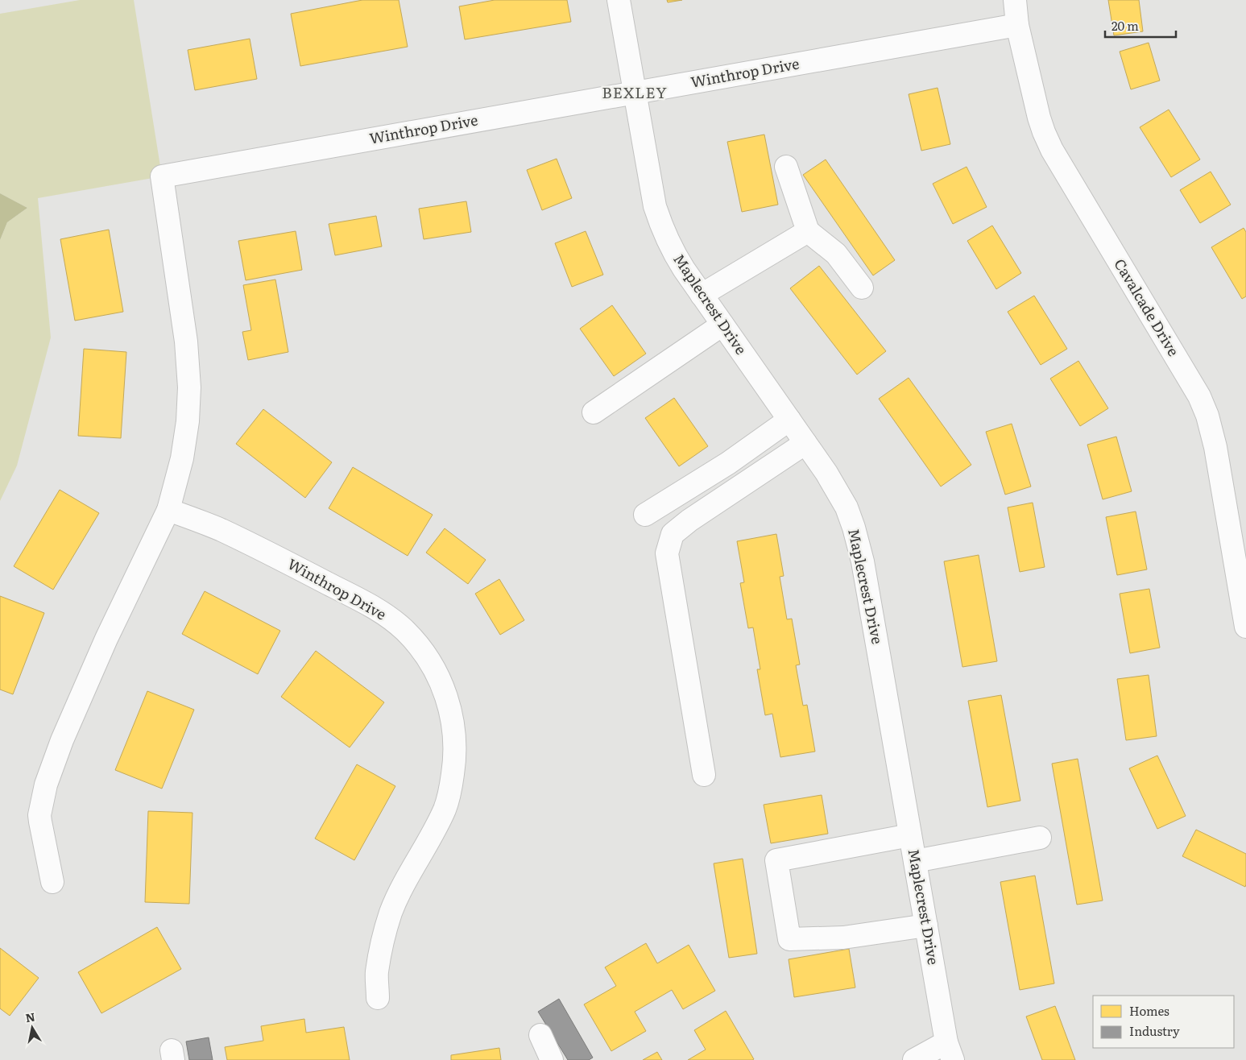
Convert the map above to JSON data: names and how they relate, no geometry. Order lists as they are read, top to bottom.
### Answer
{
  "streets": {
    "street": ["Winthrop Drive", "Maplecrest Drive", "Cavalcade Drive"]
  },
  "crossings": [
    ["Winthrop Drive", "Maplecrest Drive"],
    ["Winthrop Drive", "Cavalcade Drive"]
  ],
  "districts": ["BEXLEY"],
  "legend": ["Homes", "Industry"],
  "scale_bar": "20 m",
  "north": "top"
}
